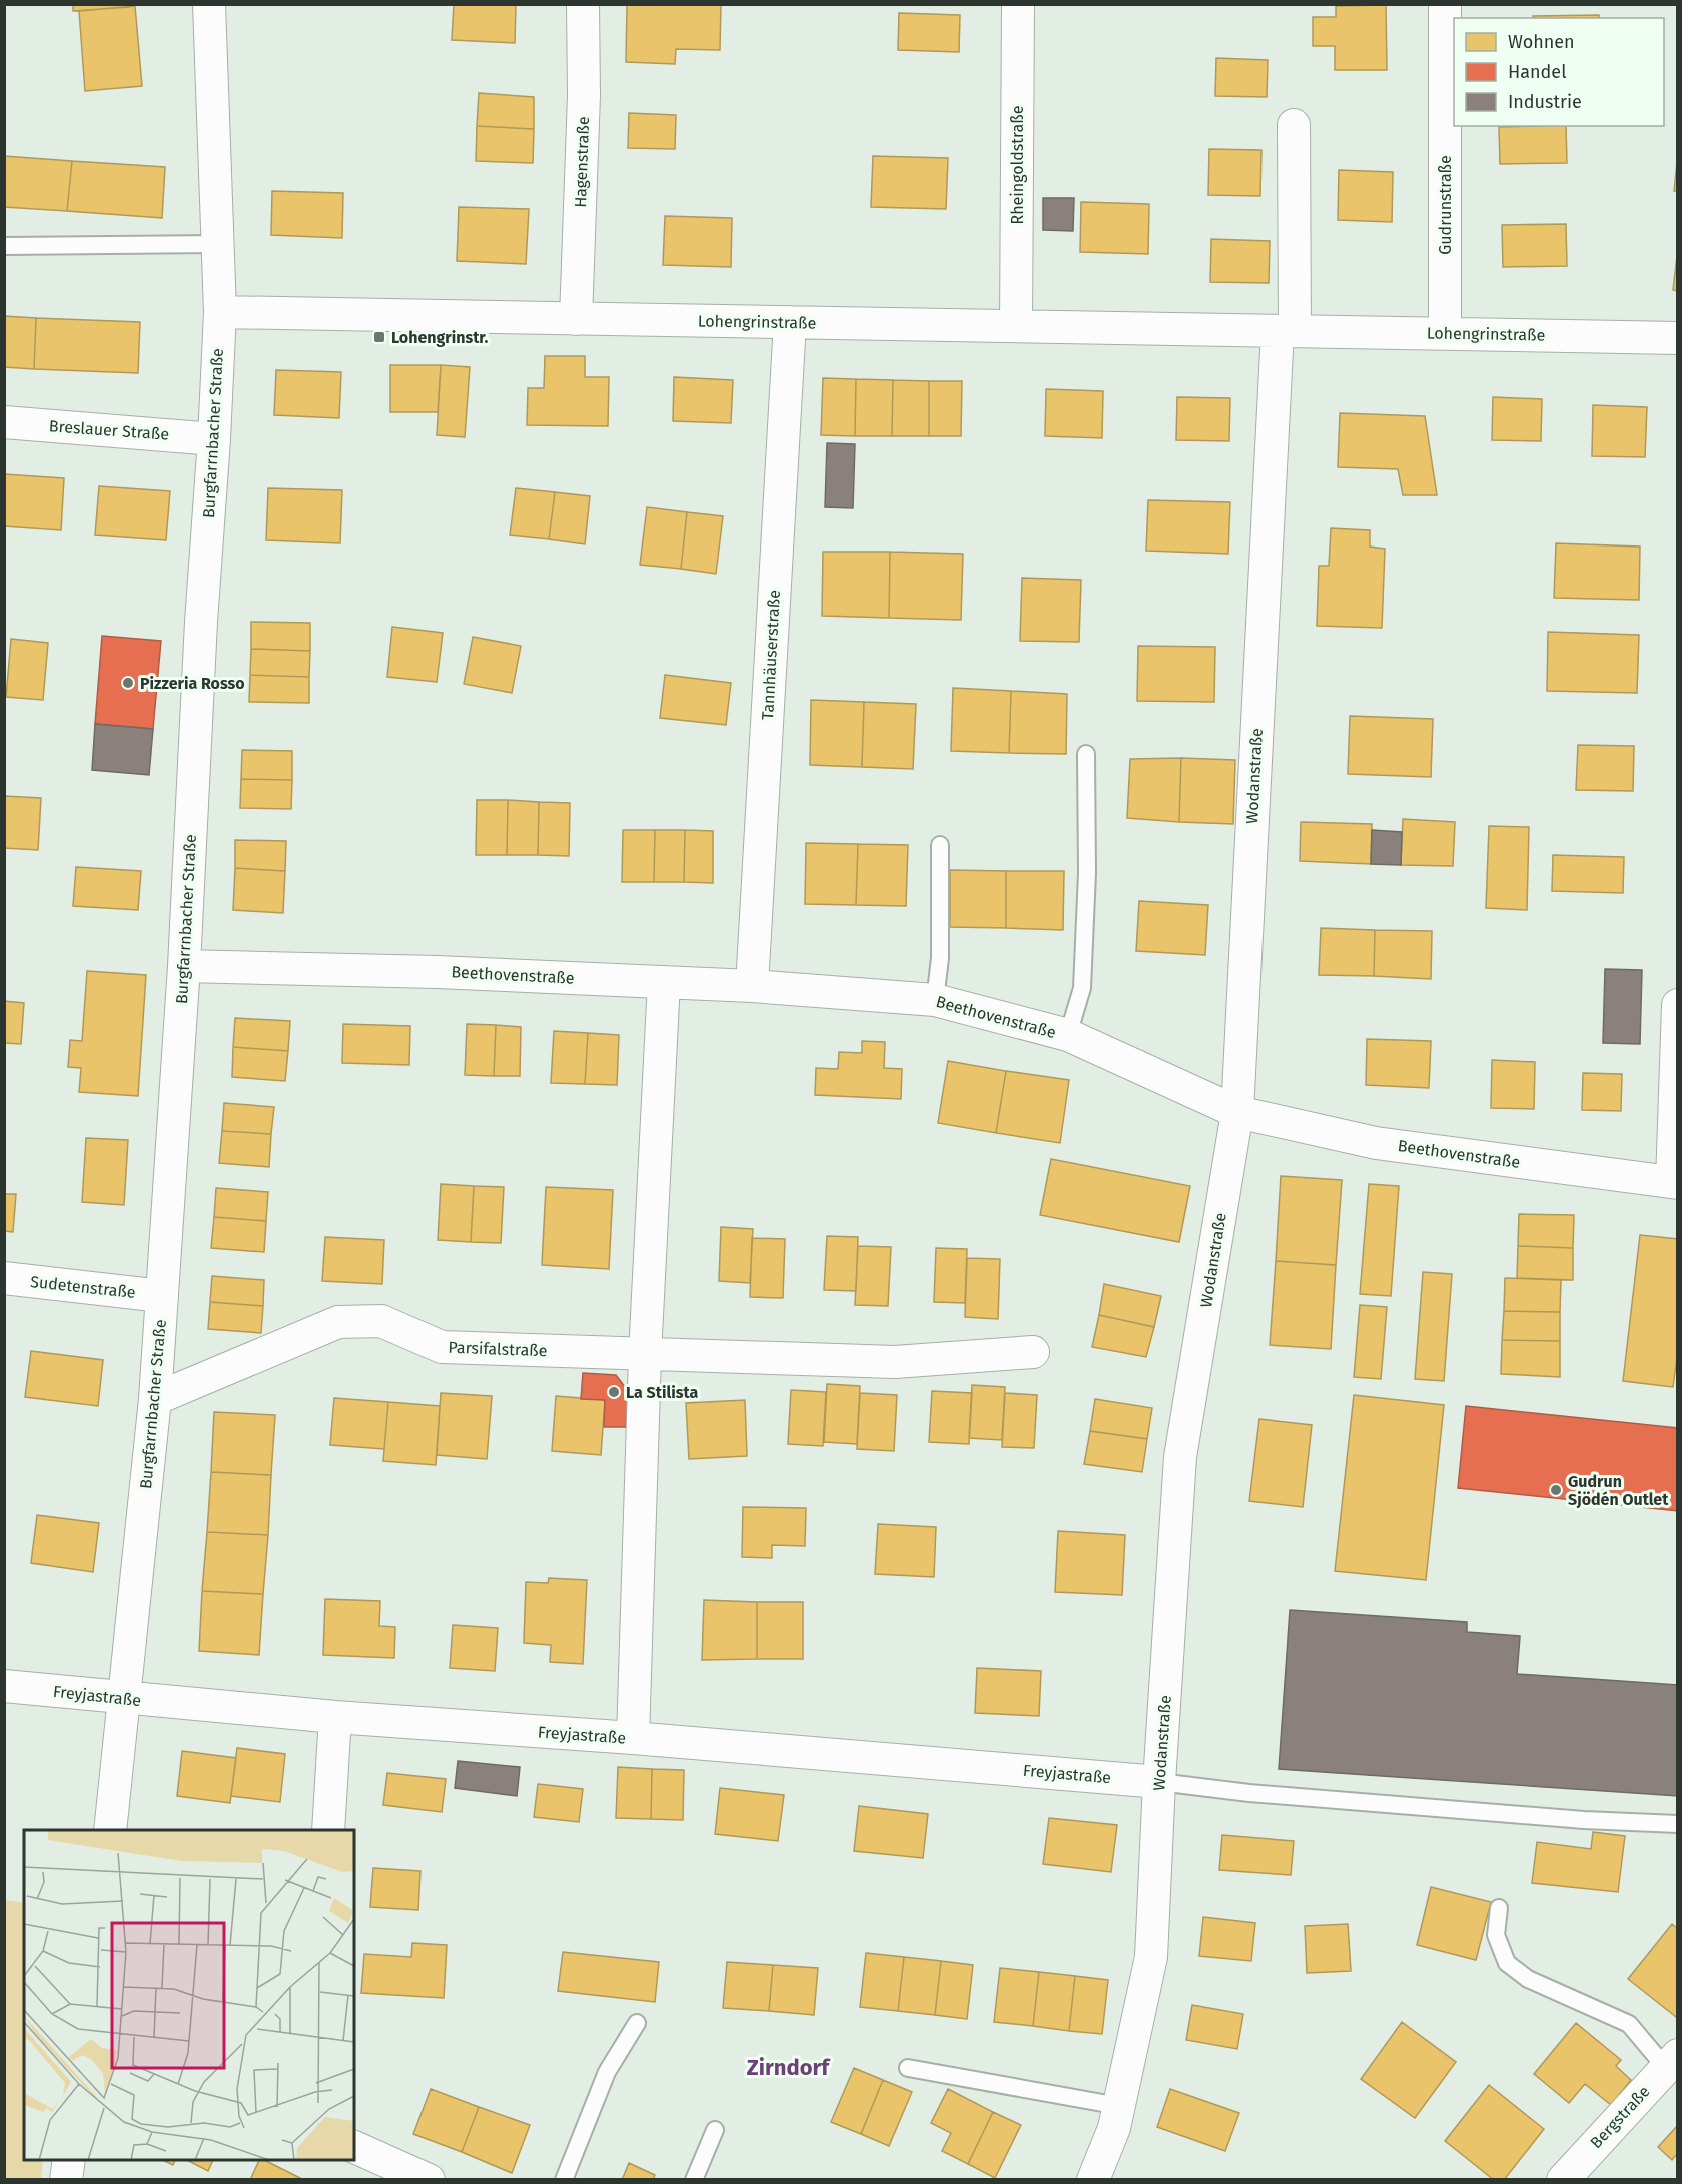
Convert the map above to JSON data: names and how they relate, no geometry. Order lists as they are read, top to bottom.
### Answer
{
  "streets": {
    "street": [
      "Hagenstraße",
      "Rheingoldstraße",
      "Gudrunstraße",
      "Lohengrinstraße",
      "Breslauer Straße",
      "Burgfarrnbacher Straße",
      "Tannhäuserstraße",
      "Wodanstraße",
      "Beethovenstraße",
      "Sudetenstraße",
      "Parsifalstraße",
      "Freyjastraße",
      "Bergstraße"
    ]
  },
  "crossings": [
    ["Hagenstraße", "Lohengrinstraße"],
    ["Rheingoldstraße", "Lohengrinstraße"],
    ["Gudrunstraße", "Lohengrinstraße"],
    ["Lohengrinstraße", "Burgfarrnbacher Straße"],
    ["Lohengrinstraße", "Tannhäuserstraße"],
    ["Lohengrinstraße", "Wodanstraße"],
    ["Breslauer Straße", "Burgfarrnbacher Straße"],
    ["Burgfarrnbacher Straße", "Beethovenstraße"],
    ["Burgfarrnbacher Straße", "Sudetenstraße"],
    ["Burgfarrnbacher Straße", "Parsifalstraße"],
    ["Burgfarrnbacher Straße", "Freyjastraße"],
    ["Tannhäuserstraße", "Beethovenstraße"],
    ["Wodanstraße", "Beethovenstraße"],
    ["Wodanstraße", "Freyjastraße"]
  ],
  "districts": ["Zirndorf"],
  "places": {
    "transit": ["Lohengrinstr."],
    "other": ["Pizzeria Rosso", "La Stilista", "Gudrun Sjödén Outlet"]
  },
  "legend": ["Wohnen", "Handel", "Industrie"]
}
